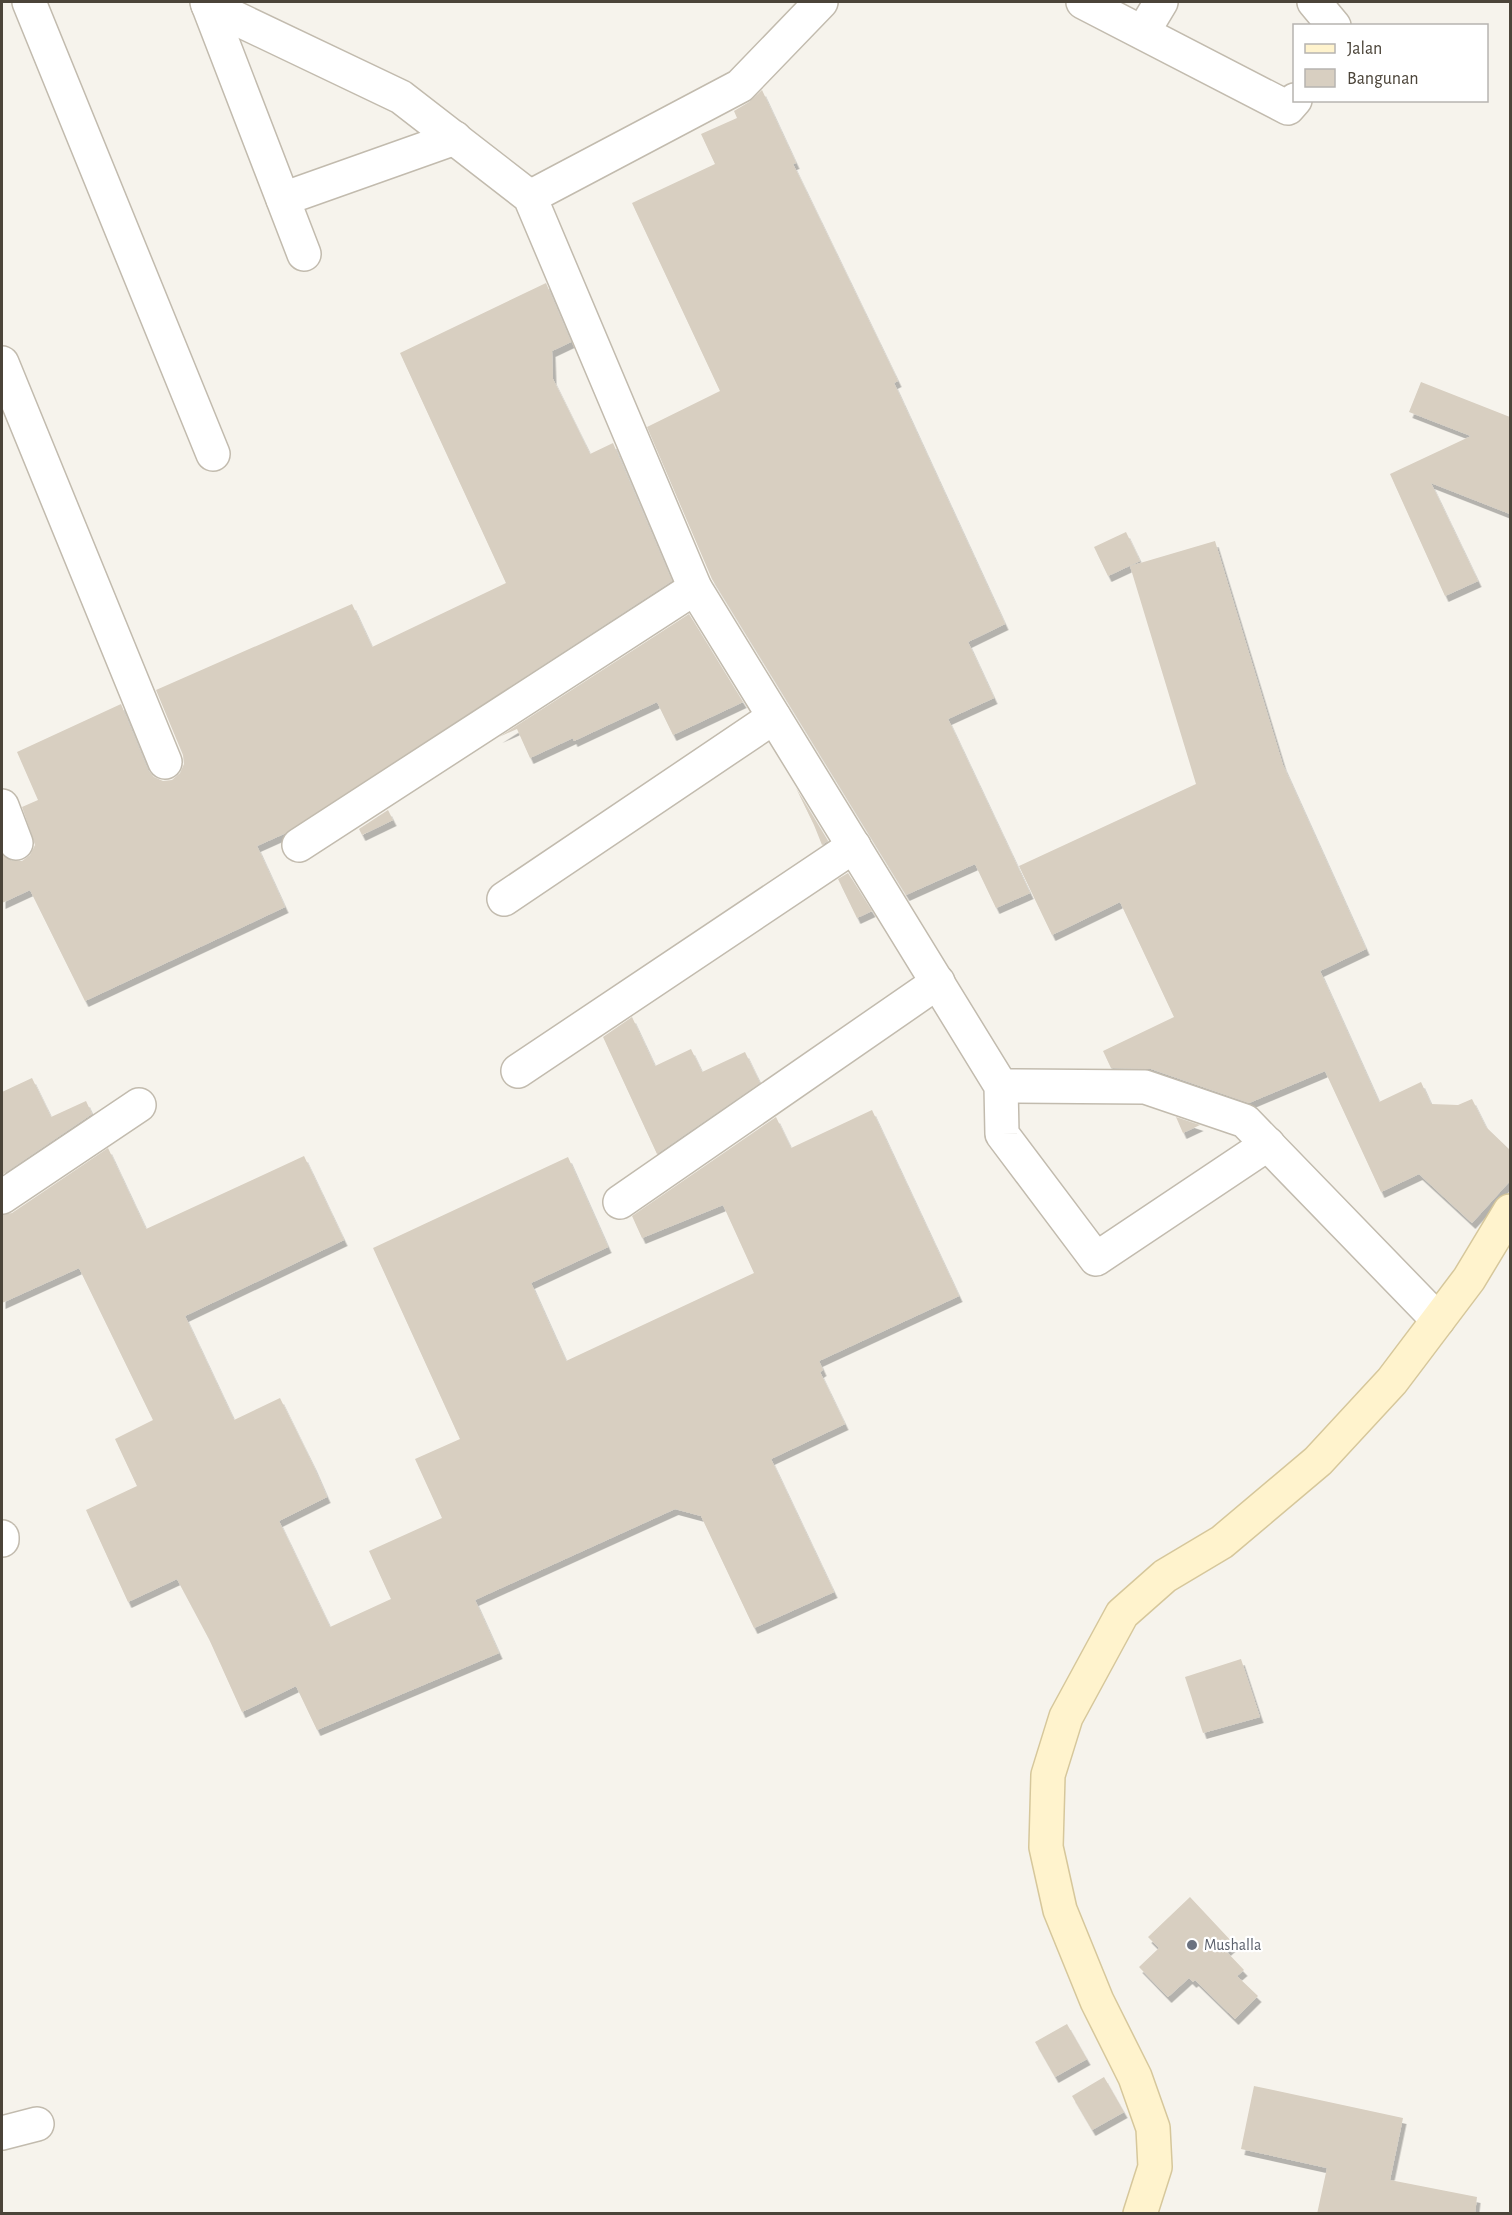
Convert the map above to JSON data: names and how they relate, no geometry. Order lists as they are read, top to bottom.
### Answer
{
  "places": ["Mushalla"],
  "legend": ["Jalan", "Bangunan"]
}
